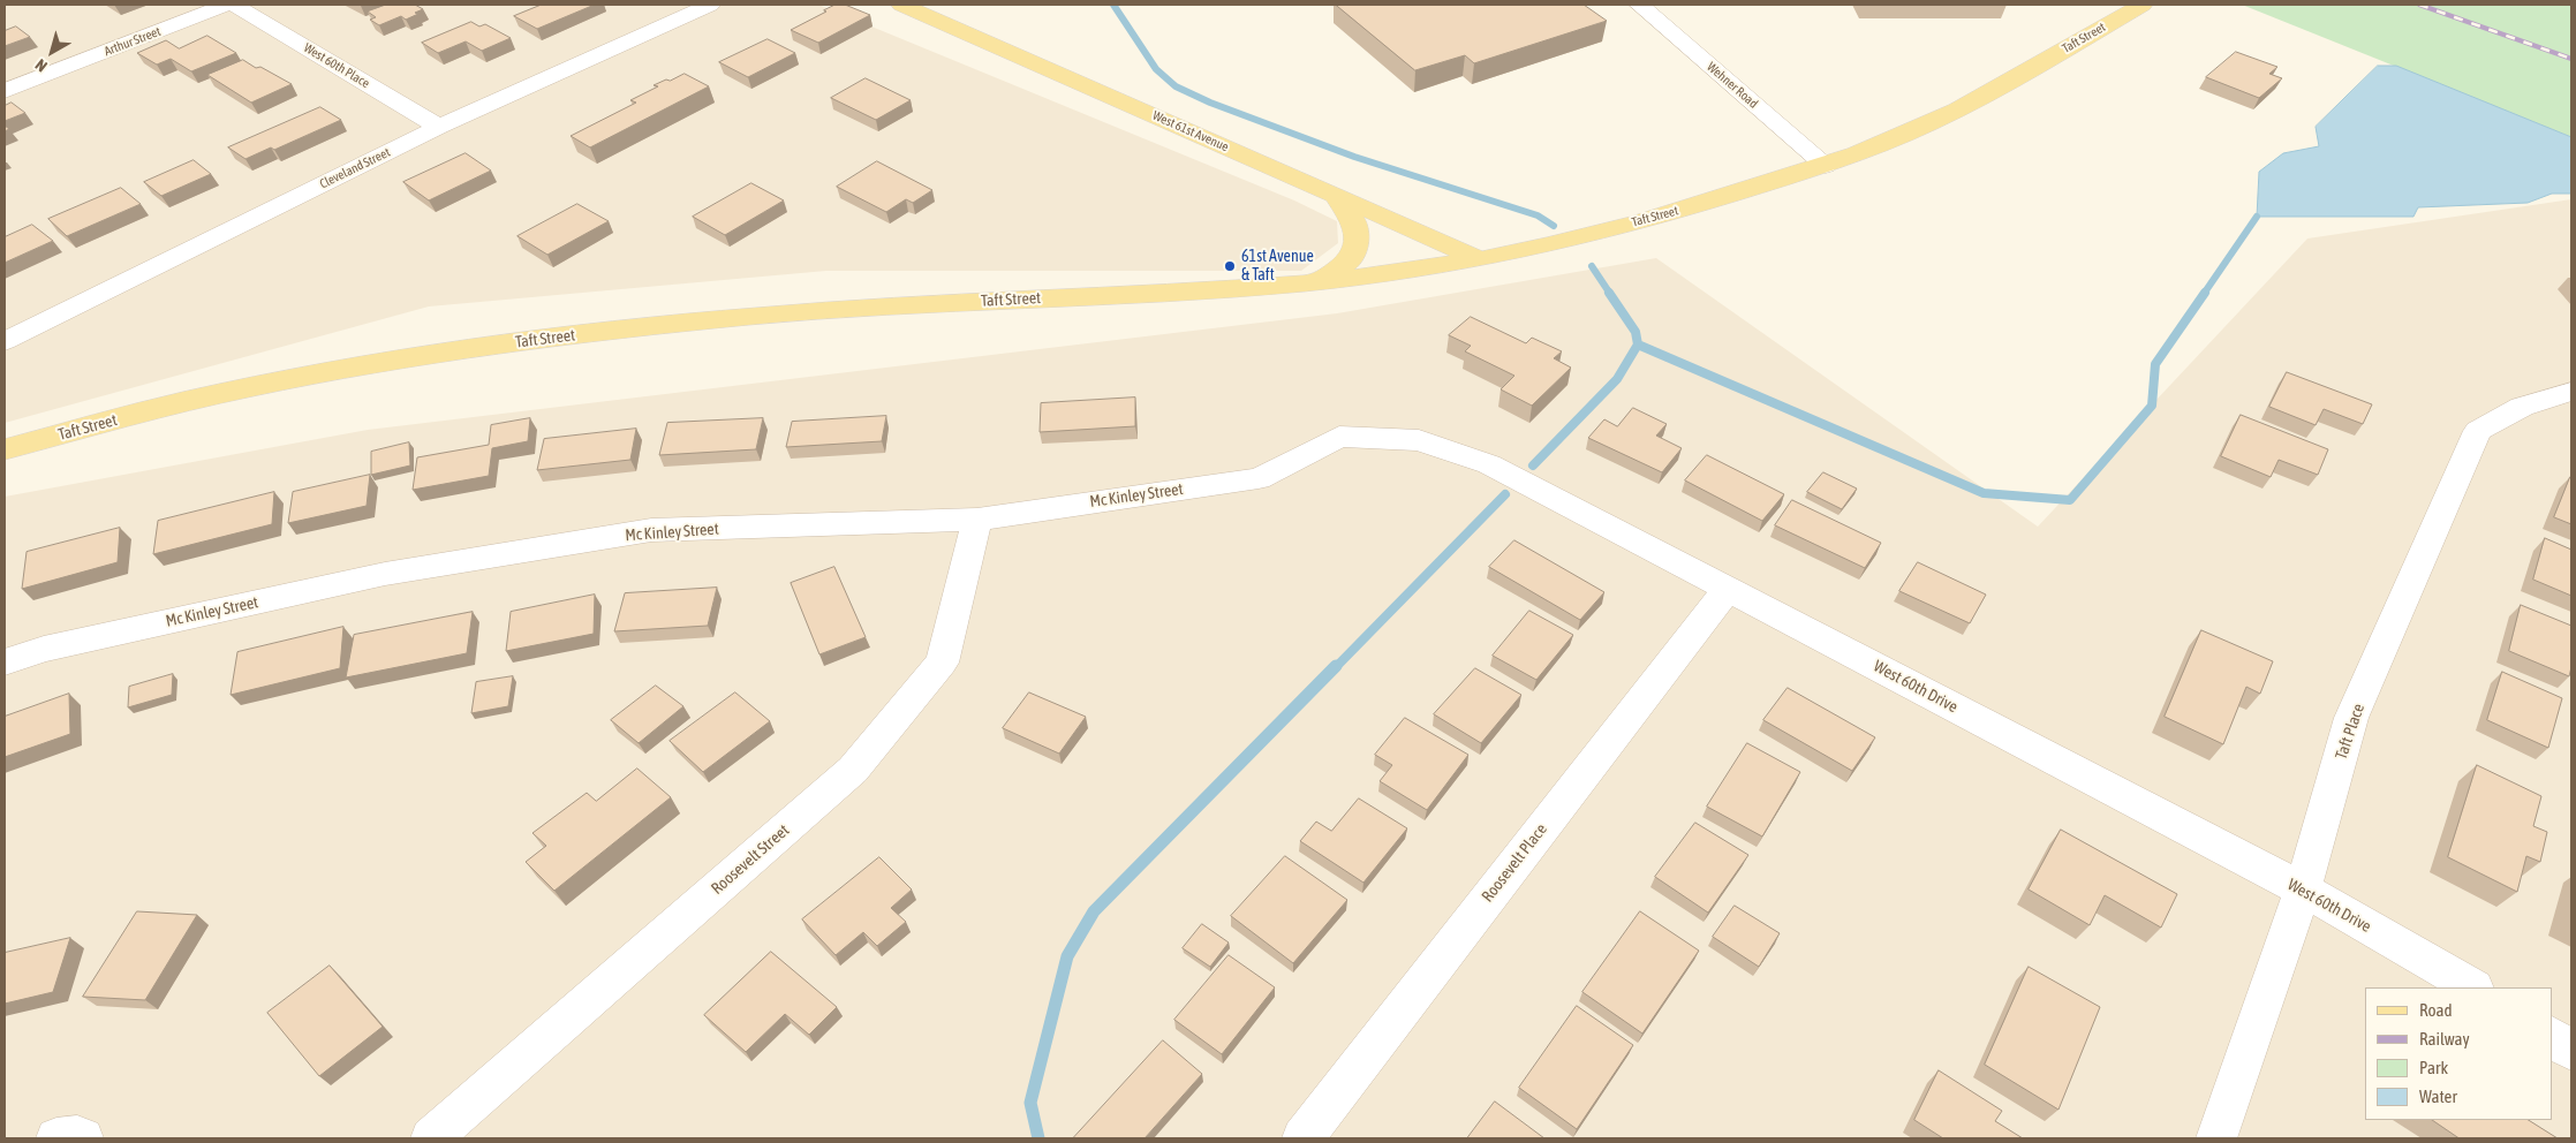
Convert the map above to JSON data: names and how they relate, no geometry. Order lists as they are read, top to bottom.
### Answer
{
  "streets": {
    "main road": ["Taft Street", "West 61st Avenue"],
    "street": [
      "Arthur Street",
      "West 60th Place",
      "Wehner Road",
      "Cleveland Street",
      "Mc Kinley Street",
      "West 60th Drive",
      "Taft Place",
      "Roosevelt Street",
      "Roosevelt Place"
    ]
  },
  "crossings": [
    ["Taft Street", "Wehner Road"],
    ["Taft Street", "West 61st Avenue"],
    ["West 60th Place", "Cleveland Street"],
    ["Mc Kinley Street", "West 60th Drive"],
    ["Mc Kinley Street", "Roosevelt Street"],
    ["West 60th Drive", "Taft Place"],
    ["West 60th Drive", "Roosevelt Place"]
  ],
  "places": ["61st Avenue & Taft"],
  "legend": [
    "Road",
    "Railway",
    "Park",
    "Water"
  ],
  "north": "bottom left"
}
